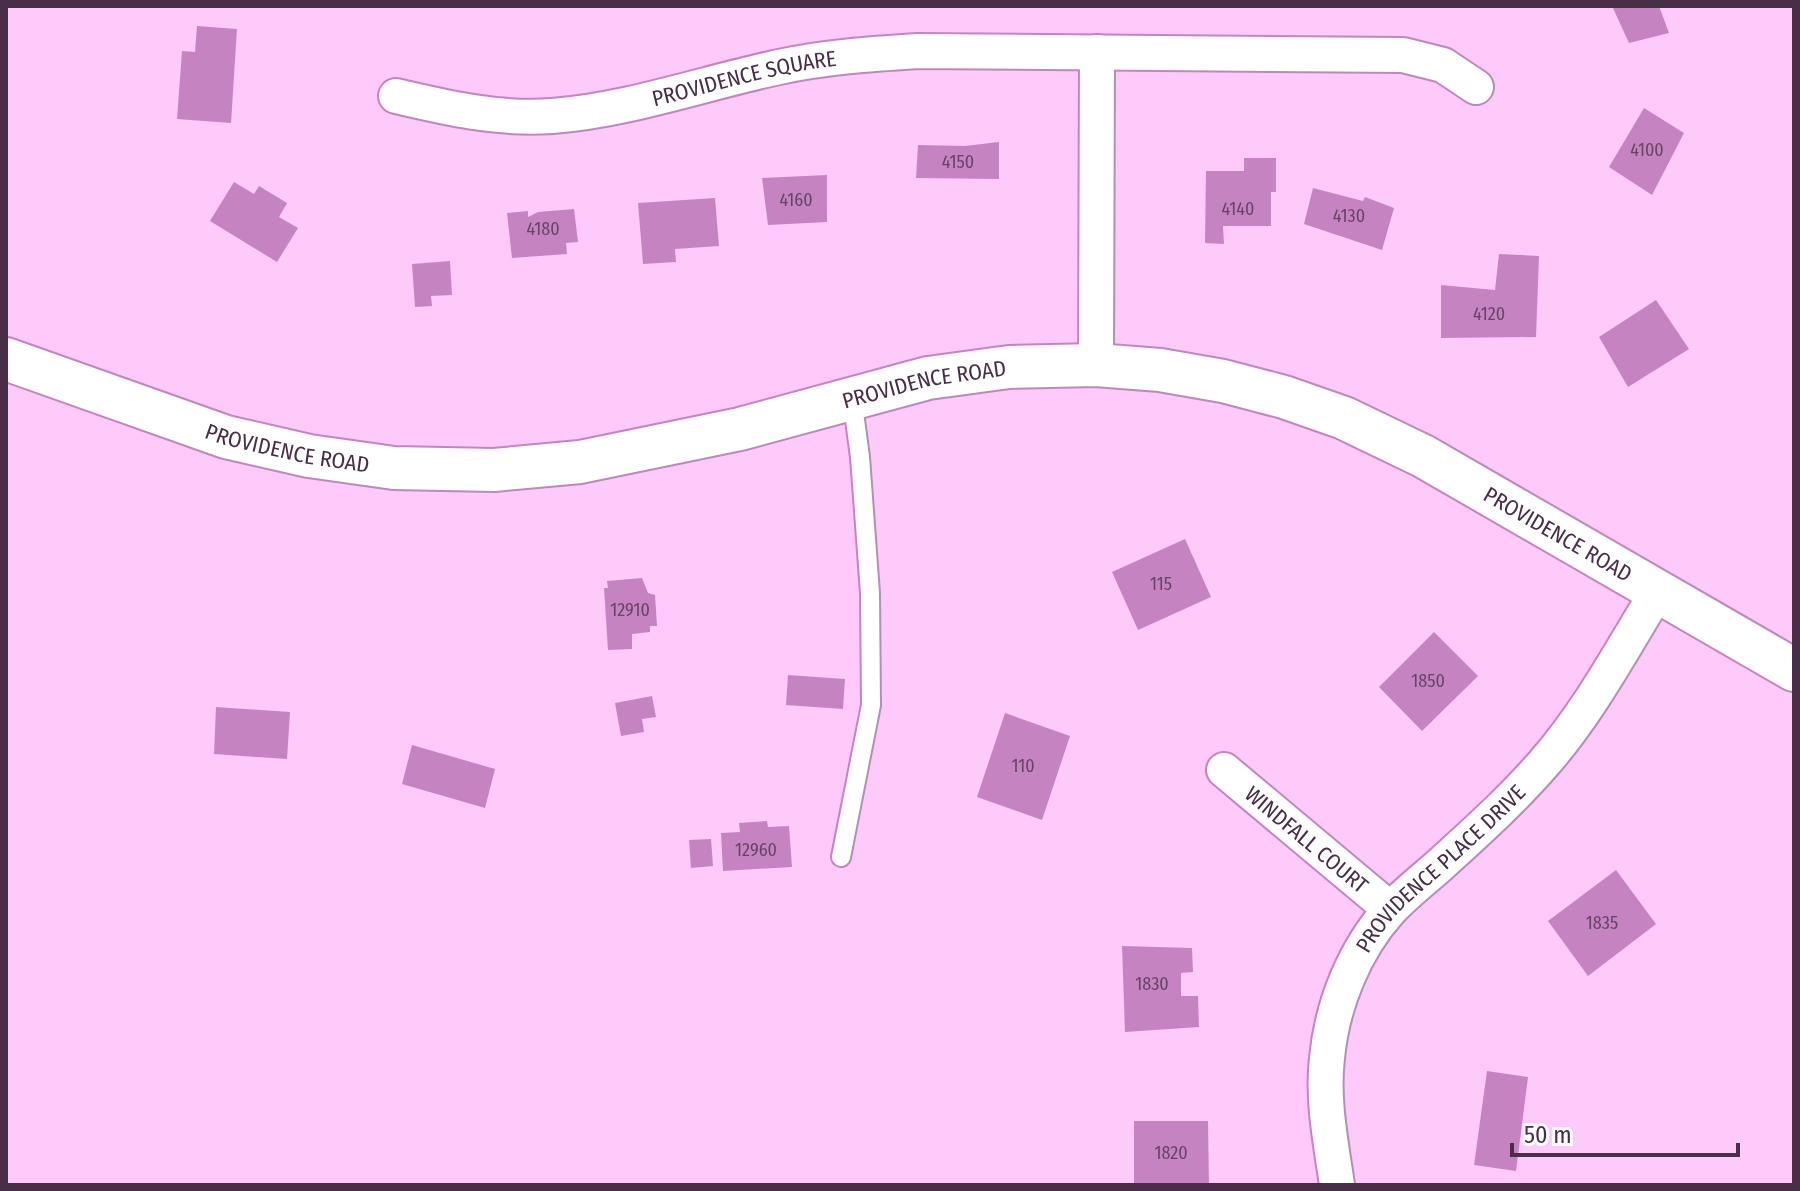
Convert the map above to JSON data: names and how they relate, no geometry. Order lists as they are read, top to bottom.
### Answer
{
  "streets": {
    "street": [
      "PROVIDENCE SQUARE",
      "PROVIDENCE ROAD",
      "WINDFALL COURT",
      "PROVIDENCE PLACE DRIVE"
    ]
  },
  "crossings": [
    ["PROVIDENCE ROAD", "PROVIDENCE PLACE DRIVE"],
    ["WINDFALL COURT", "PROVIDENCE PLACE DRIVE"]
  ],
  "house_numbers": [
    "4100",
    "4150",
    "4160",
    "4140",
    "4130",
    "4180",
    "4120",
    "115",
    "12910",
    "1850",
    "110",
    "12960",
    "1835",
    "1830",
    "1820"
  ],
  "scale_bar": "50 m"
}
